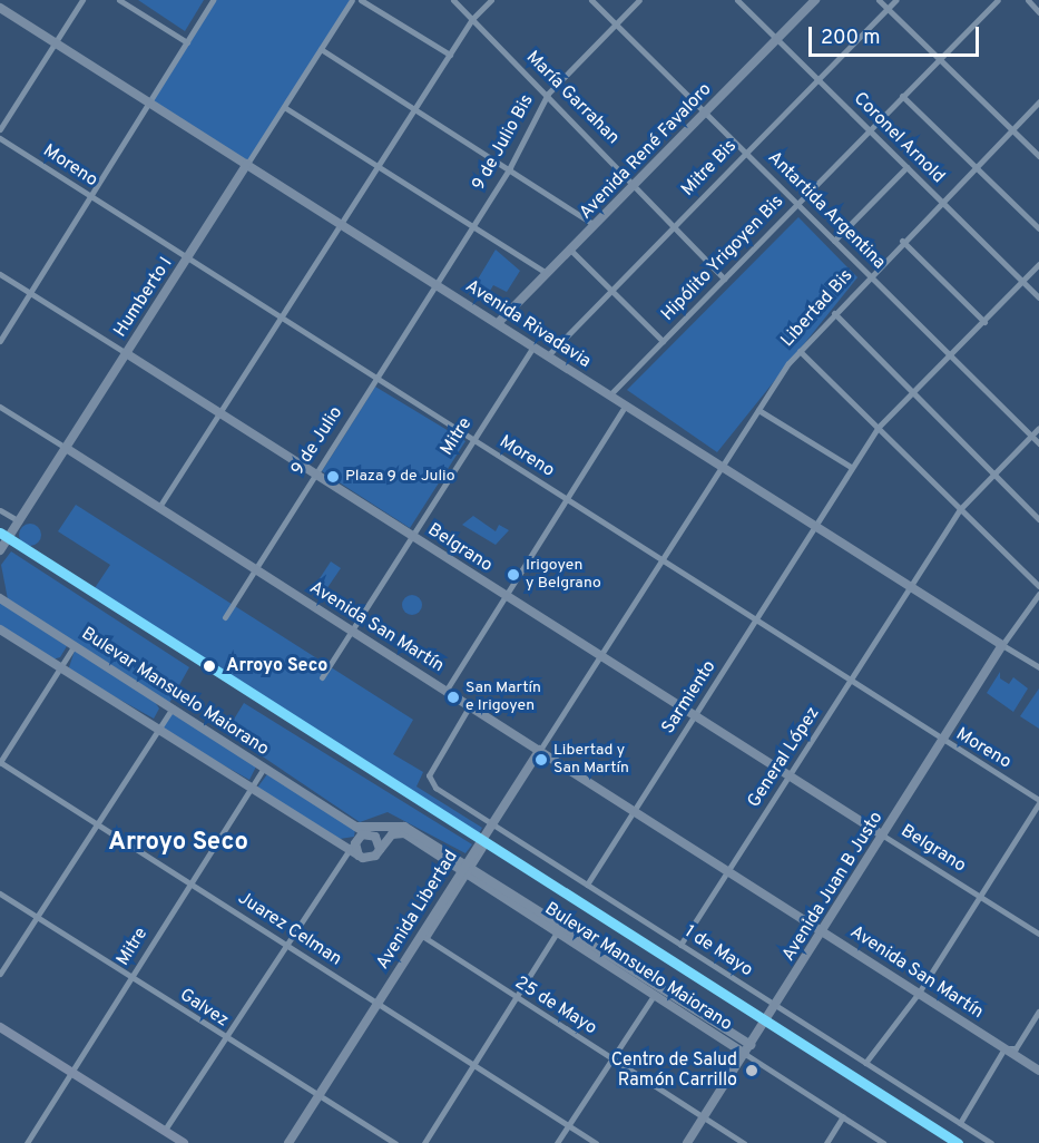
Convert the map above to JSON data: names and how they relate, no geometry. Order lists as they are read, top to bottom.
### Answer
{
  "streets": {
    "main road": [
      "Avenida René Favaloro",
      "Humberto I",
      "Avenida Rivadavia",
      "Belgrano",
      "Avenida San Martín",
      "Bulevar Mansuelo Maiorano",
      "Avenida Juan B Justo",
      "Avenida Libertad"
    ],
    "street": [
      "María Garrahan",
      "Coronel Arnold",
      "9 de Julio Bis",
      "Moreno",
      "Mitre Bis",
      "Antartida Argentina",
      "Hipólito Yrigoyen Bis",
      "Libertad Bis",
      "Mitre",
      "9 de Julio",
      "Sarmiento",
      "General López",
      "Juarez Celman",
      "1 de Mayo",
      "25 de Mayo",
      "Galvez"
    ]
  },
  "crossings": [
    ["María Garrahan", "9 de Julio Bis"],
    ["María Garrahan", "Avenida René Favaloro"],
    ["María Garrahan", "Mitre Bis"],
    ["María Garrahan", "Hipólito Yrigoyen Bis"],
    ["Coronel Arnold", "Avenida René Favaloro"],
    ["Coronel Arnold", "Mitre Bis"],
    ["Coronel Arnold", "Hipólito Yrigoyen Bis"],
    ["Coronel Arnold", "Libertad Bis"],
    ["Coronel Arnold", "Sarmiento"],
    ["9 de Julio Bis", "Antartida Argentina"],
    ["9 de Julio Bis", "Avenida Rivadavia"],
    ["9 de Julio Bis", "9 de Julio"],
    ["Avenida René Favaloro", "Antartida Argentina"],
    ["Avenida René Favaloro", "Avenida Rivadavia"],
    ["Moreno", "Humberto I"],
    ["Moreno", "Libertad Bis"],
    ["Moreno", "Mitre"],
    ["Moreno", "9 de Julio"],
    ["Moreno", "Sarmiento"],
    ["Moreno", "General López"],
    ["Moreno", "Avenida Juan B Justo"],
    ["Mitre Bis", "Antartida Argentina"],
    ["Mitre Bis", "Avenida Rivadavia"],
    ["Antartida Argentina", "Hipólito Yrigoyen Bis"],
    ["Antartida Argentina", "Libertad Bis"],
    ["Antartida Argentina", "Sarmiento"],
    ["Antartida Argentina", "General López"],
    ["Hipólito Yrigoyen Bis", "Avenida Rivadavia"],
    ["Humberto I", "Avenida Rivadavia"],
    ["Humberto I", "Belgrano"],
    ["Humberto I", "Avenida San Martín"],
    ["Libertad Bis", "Avenida Rivadavia"],
    ["Libertad Bis", "Belgrano"],
    ["Libertad Bis", "Avenida San Martín"],
    ["Libertad Bis", "Avenida Libertad"],
    ["Avenida Rivadavia", "Mitre"],
    ["Avenida Rivadavia", "9 de Julio"],
    ["Avenida Rivadavia", "Sarmiento"],
    ["Avenida Rivadavia", "General López"],
    ["Avenida Rivadavia", "Avenida Juan B Justo"],
    ["Mitre", "Belgrano"],
    ["Mitre", "Avenida San Martín"],
    ["Mitre", "Bulevar Mansuelo Maiorano"],
    ["Mitre", "Juarez Celman"],
    ["Mitre", "Galvez"],
    ["9 de Julio", "Belgrano"],
    ["9 de Julio", "Avenida San Martín"],
    ["Belgrano", "Sarmiento"],
    ["Belgrano", "General López"],
    ["Belgrano", "Avenida Juan B Justo"],
    ["Avenida San Martín", "Sarmiento"],
    ["Avenida San Martín", "General López"],
    ["Avenida San Martín", "Avenida Juan B Justo"],
    ["Avenida San Martín", "Avenida Libertad"],
    ["Avenida San Martín", "1 de Mayo"],
    ["Bulevar Mansuelo Maiorano", "Avenida Juan B Justo"],
    ["Bulevar Mansuelo Maiorano", "Avenida Libertad"],
    ["Sarmiento", "1 de Mayo"],
    ["General López", "1 de Mayo"],
    ["Avenida Juan B Justo", "1 de Mayo"],
    ["Avenida Juan B Justo", "25 de Mayo"],
    ["Avenida Libertad", "Juarez Celman"],
    ["Avenida Libertad", "1 de Mayo"],
    ["Avenida Libertad", "25 de Mayo"],
    ["Avenida Libertad", "Galvez"]
  ],
  "districts": ["Arroyo Seco"],
  "places": [
    "Plaza 9 de Julio",
    "Irigoyen y Belgrano",
    "Arroyo Seco",
    "San Martín e Irigoyen",
    "Libertad y San Martín",
    "Centro de Salud Ramón Carrillo"
  ],
  "scale_bar": "200 m"
}
